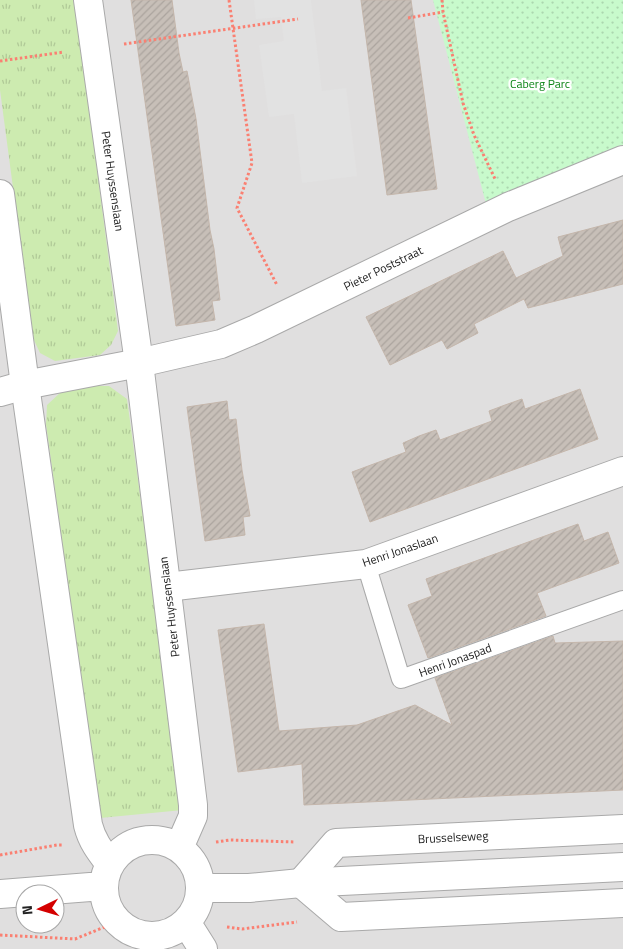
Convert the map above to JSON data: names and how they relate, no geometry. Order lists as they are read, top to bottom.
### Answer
{
  "streets": {
    "street": [
      "Peter Huyssenslaan",
      "Pieter Poststraat",
      "Henri Jonaslaan",
      "Brusselseweg"
    ],
    "lane": ["Henri Jonaspad"]
  },
  "crossings": [
    ["Peter Huyssenslaan", "Pieter Poststraat"],
    ["Peter Huyssenslaan", "Henri Jonaslaan"],
    ["Henri Jonaslaan", "Henri Jonaspad"]
  ],
  "parks": ["Caberg Parc"],
  "north": "left"
}
